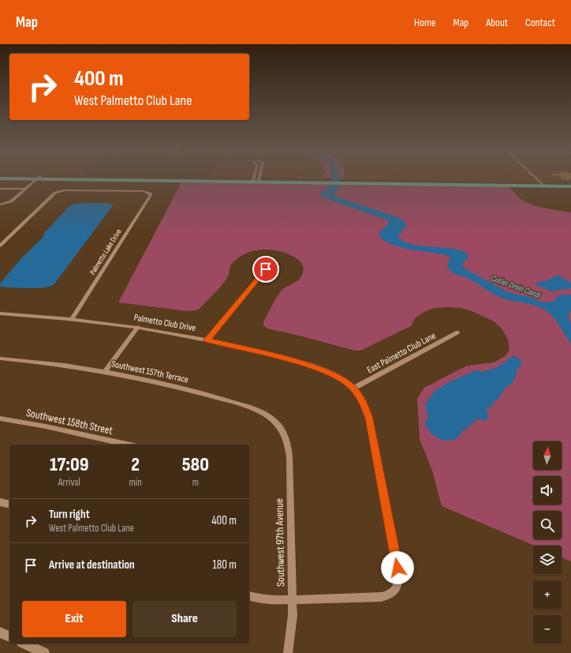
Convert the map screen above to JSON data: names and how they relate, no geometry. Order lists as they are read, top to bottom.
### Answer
{
  "streets": {
    "street": [
      "Palmetto Lake Drive",
      "Palmetto Club Drive",
      "East Palmetto Club Lane",
      "Southwest 157th Terrace",
      "Southwest 158th Street",
      "Southwest 97th Avenue"
    ]
  },
  "crossings": [
    ["Palmetto Lake Drive", "Palmetto Club Drive"],
    ["Palmetto Club Drive", "East Palmetto Club Lane"],
    ["Palmetto Club Drive", "Southwest 97th Avenue"],
    ["Southwest 157th Terrace", "Southwest 97th Avenue"]
  ],
  "water": ["Cutler Drain Canal"],
  "north": "top",
  "page": {
    "header": "Map",
    "nav": [
      "Home",
      "Map",
      "About",
      "Contact"
    ],
    "turn": ["400 m", "West Palmetto Club Lane"],
    "map_buttons": ["+", "−"],
    "eta": [
      "17:09",
      "Arrival",
      "2",
      "min",
      "580",
      "m"
    ],
    "list": [
      {
        "name": "Turn right",
        "note": "West Palmetto Club Lane",
        "value": "400 m"
      },
      {
        "name": "Arrive at destination",
        "value": "180 m"
      }
    ],
    "buttons": ["Exit", "Share"]
  }
}
